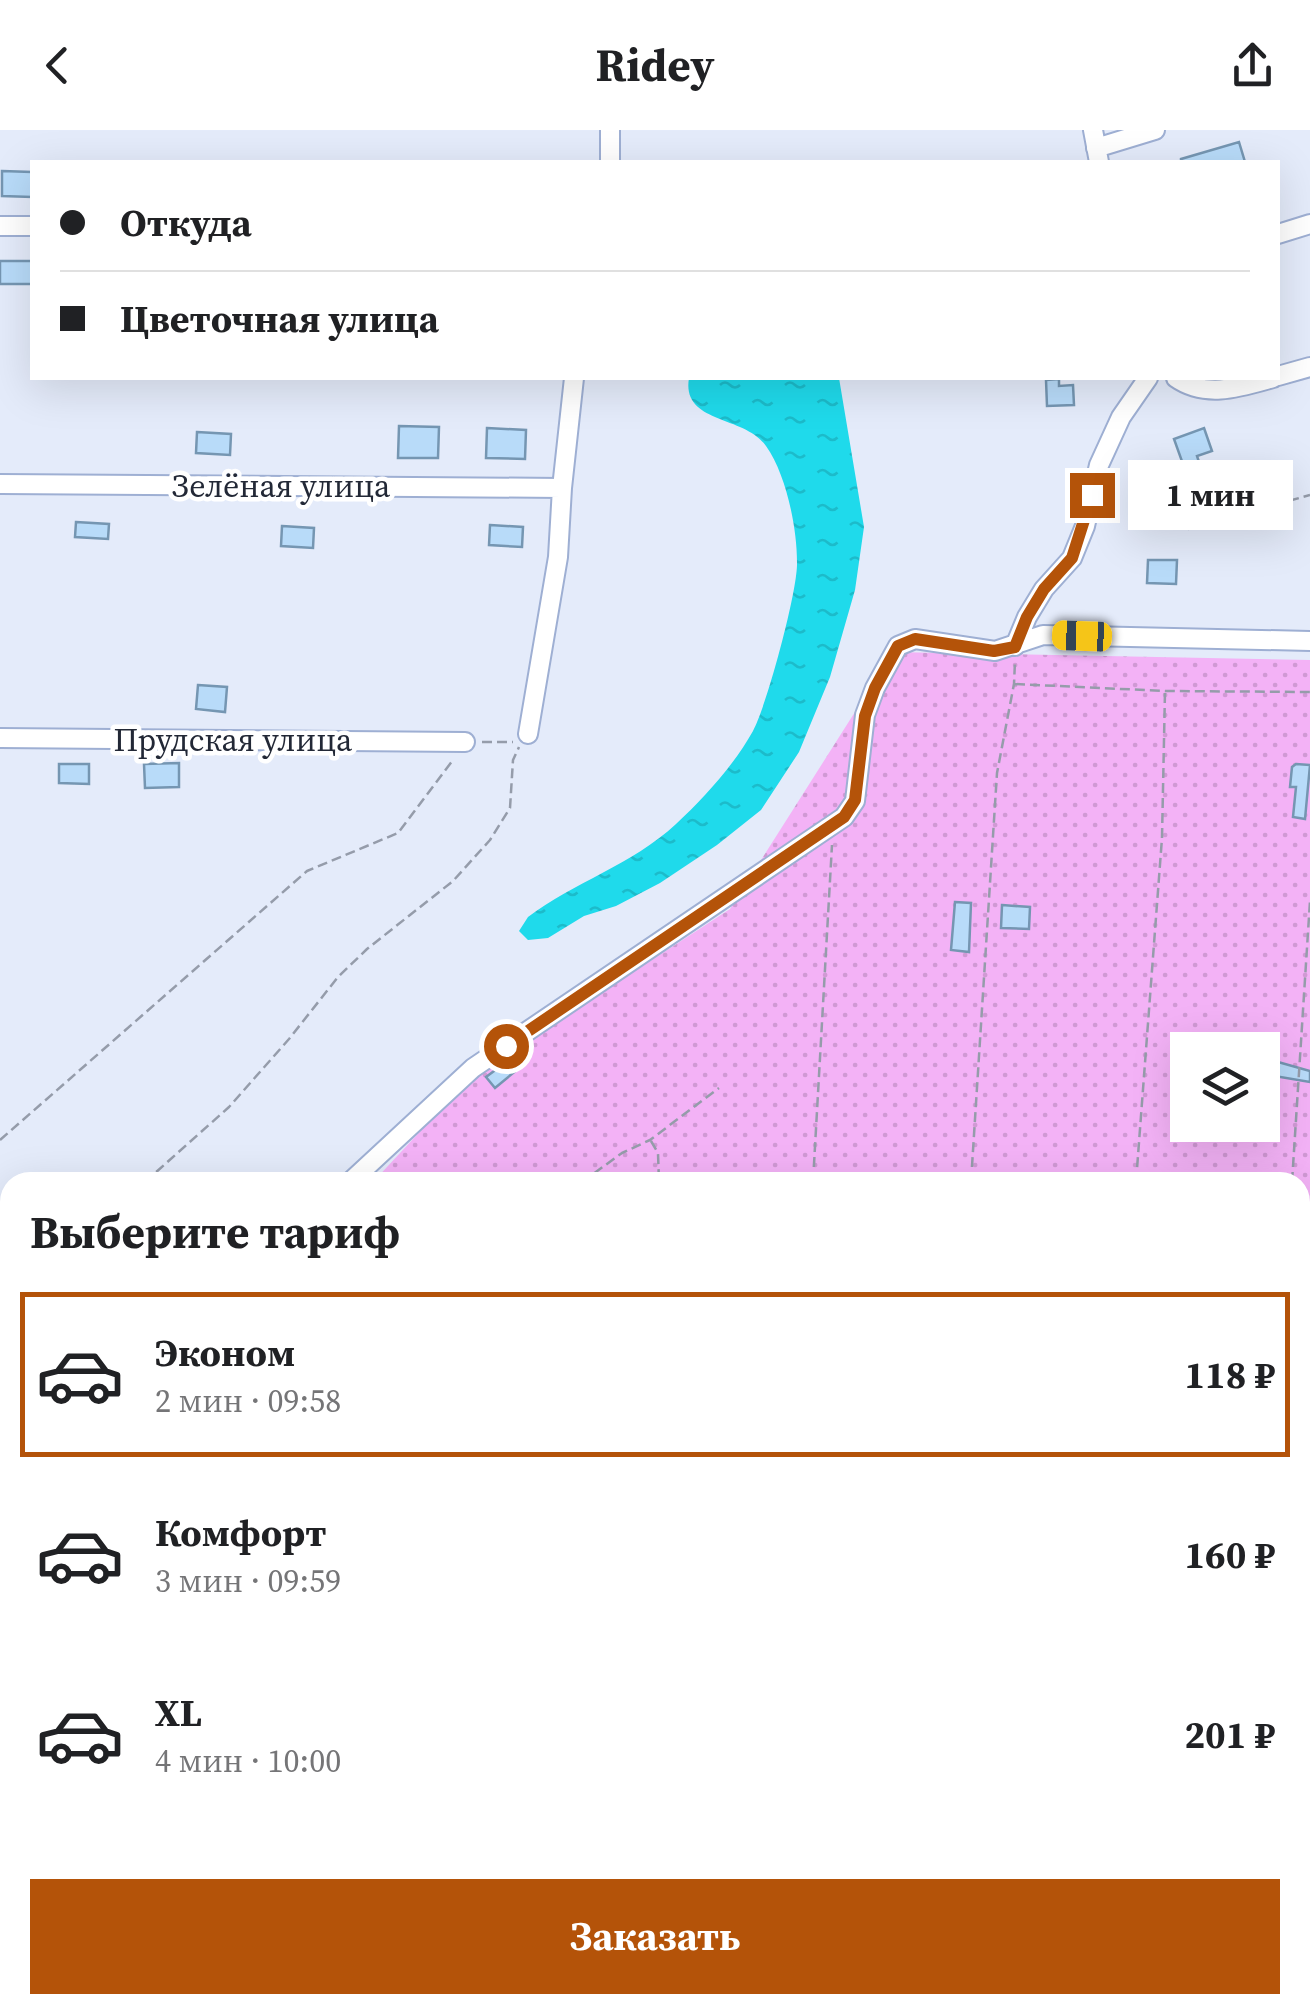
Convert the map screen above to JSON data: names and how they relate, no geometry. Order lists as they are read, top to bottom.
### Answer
{
  "streets": {
    "street": ["Зелёная улица", "Прудская улица"]
  },
  "page": {
    "header": "Ridey",
    "banner": ["Откуда", "Цветочная улица"],
    "bubble": "1 мин",
    "heading": "Выберите тариф",
    "list": [
      {
        "name": "Эконом",
        "note": "2 мин · 09:58",
        "value": "118 ₽"
      },
      {
        "name": "Комфорт",
        "note": "3 мин · 09:59",
        "value": "160 ₽"
      },
      {
        "name": "XL",
        "note": "4 мин · 10:00",
        "value": "201 ₽"
      }
    ],
    "buttons": "Заказать"
  }
}
